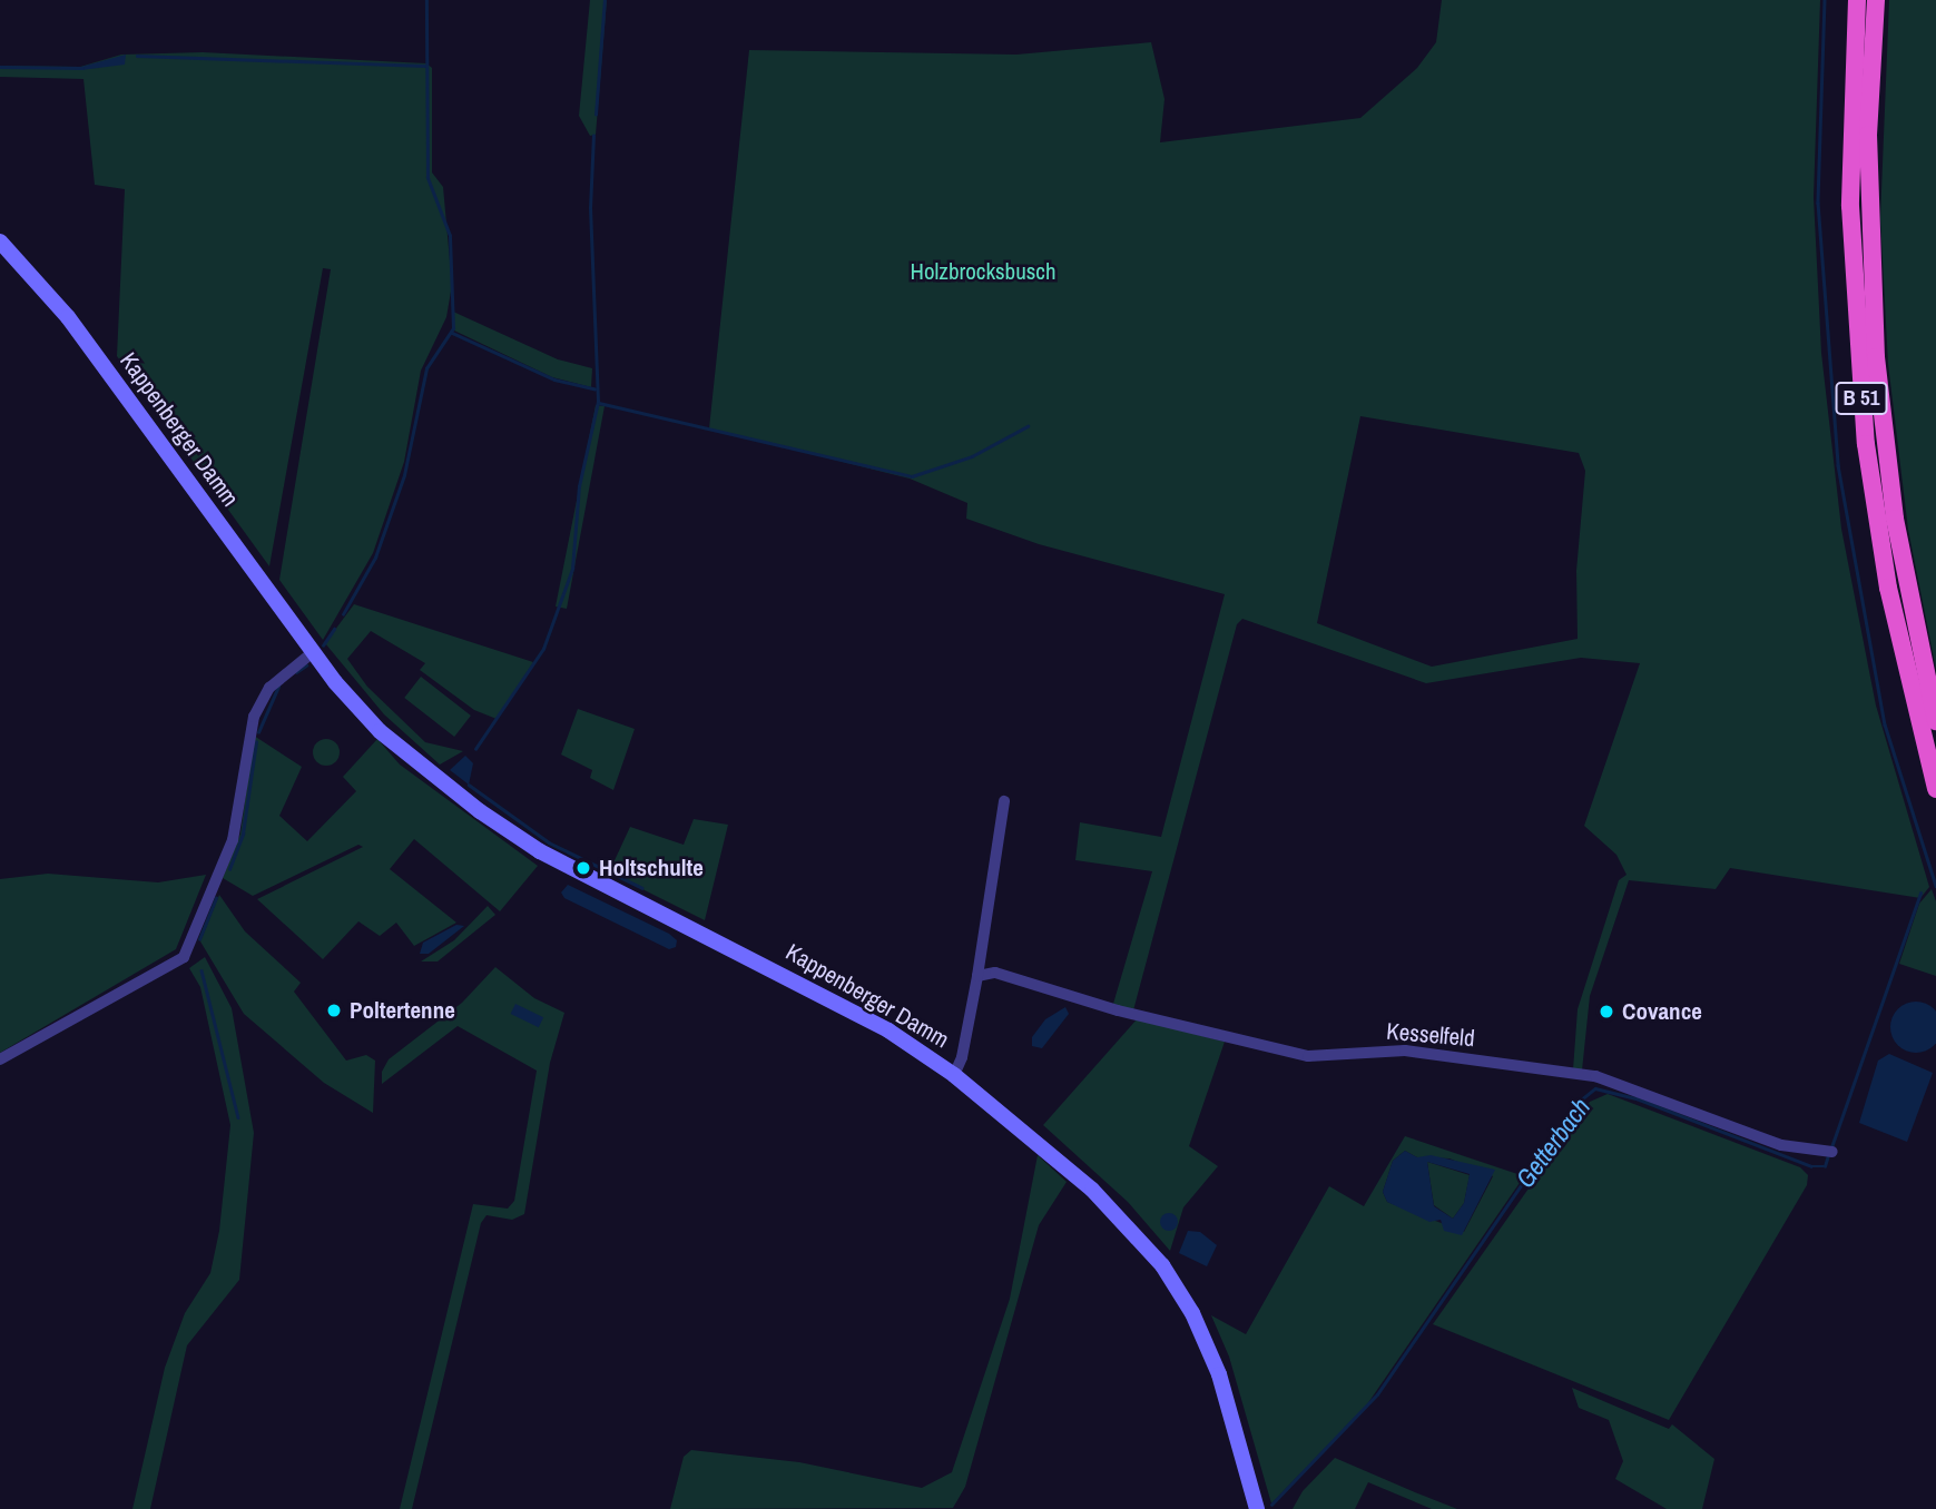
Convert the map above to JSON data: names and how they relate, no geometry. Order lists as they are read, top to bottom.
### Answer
{
  "streets": {
    "highway": ["B 51"],
    "main road": ["Kappenberger Damm"],
    "street": ["Kesselfeld"]
  },
  "water": ["Getterbach"],
  "parks": ["Holzbrocksbusch"],
  "places": ["Holtschulte", "Poltertenne", "Covance"]
}
